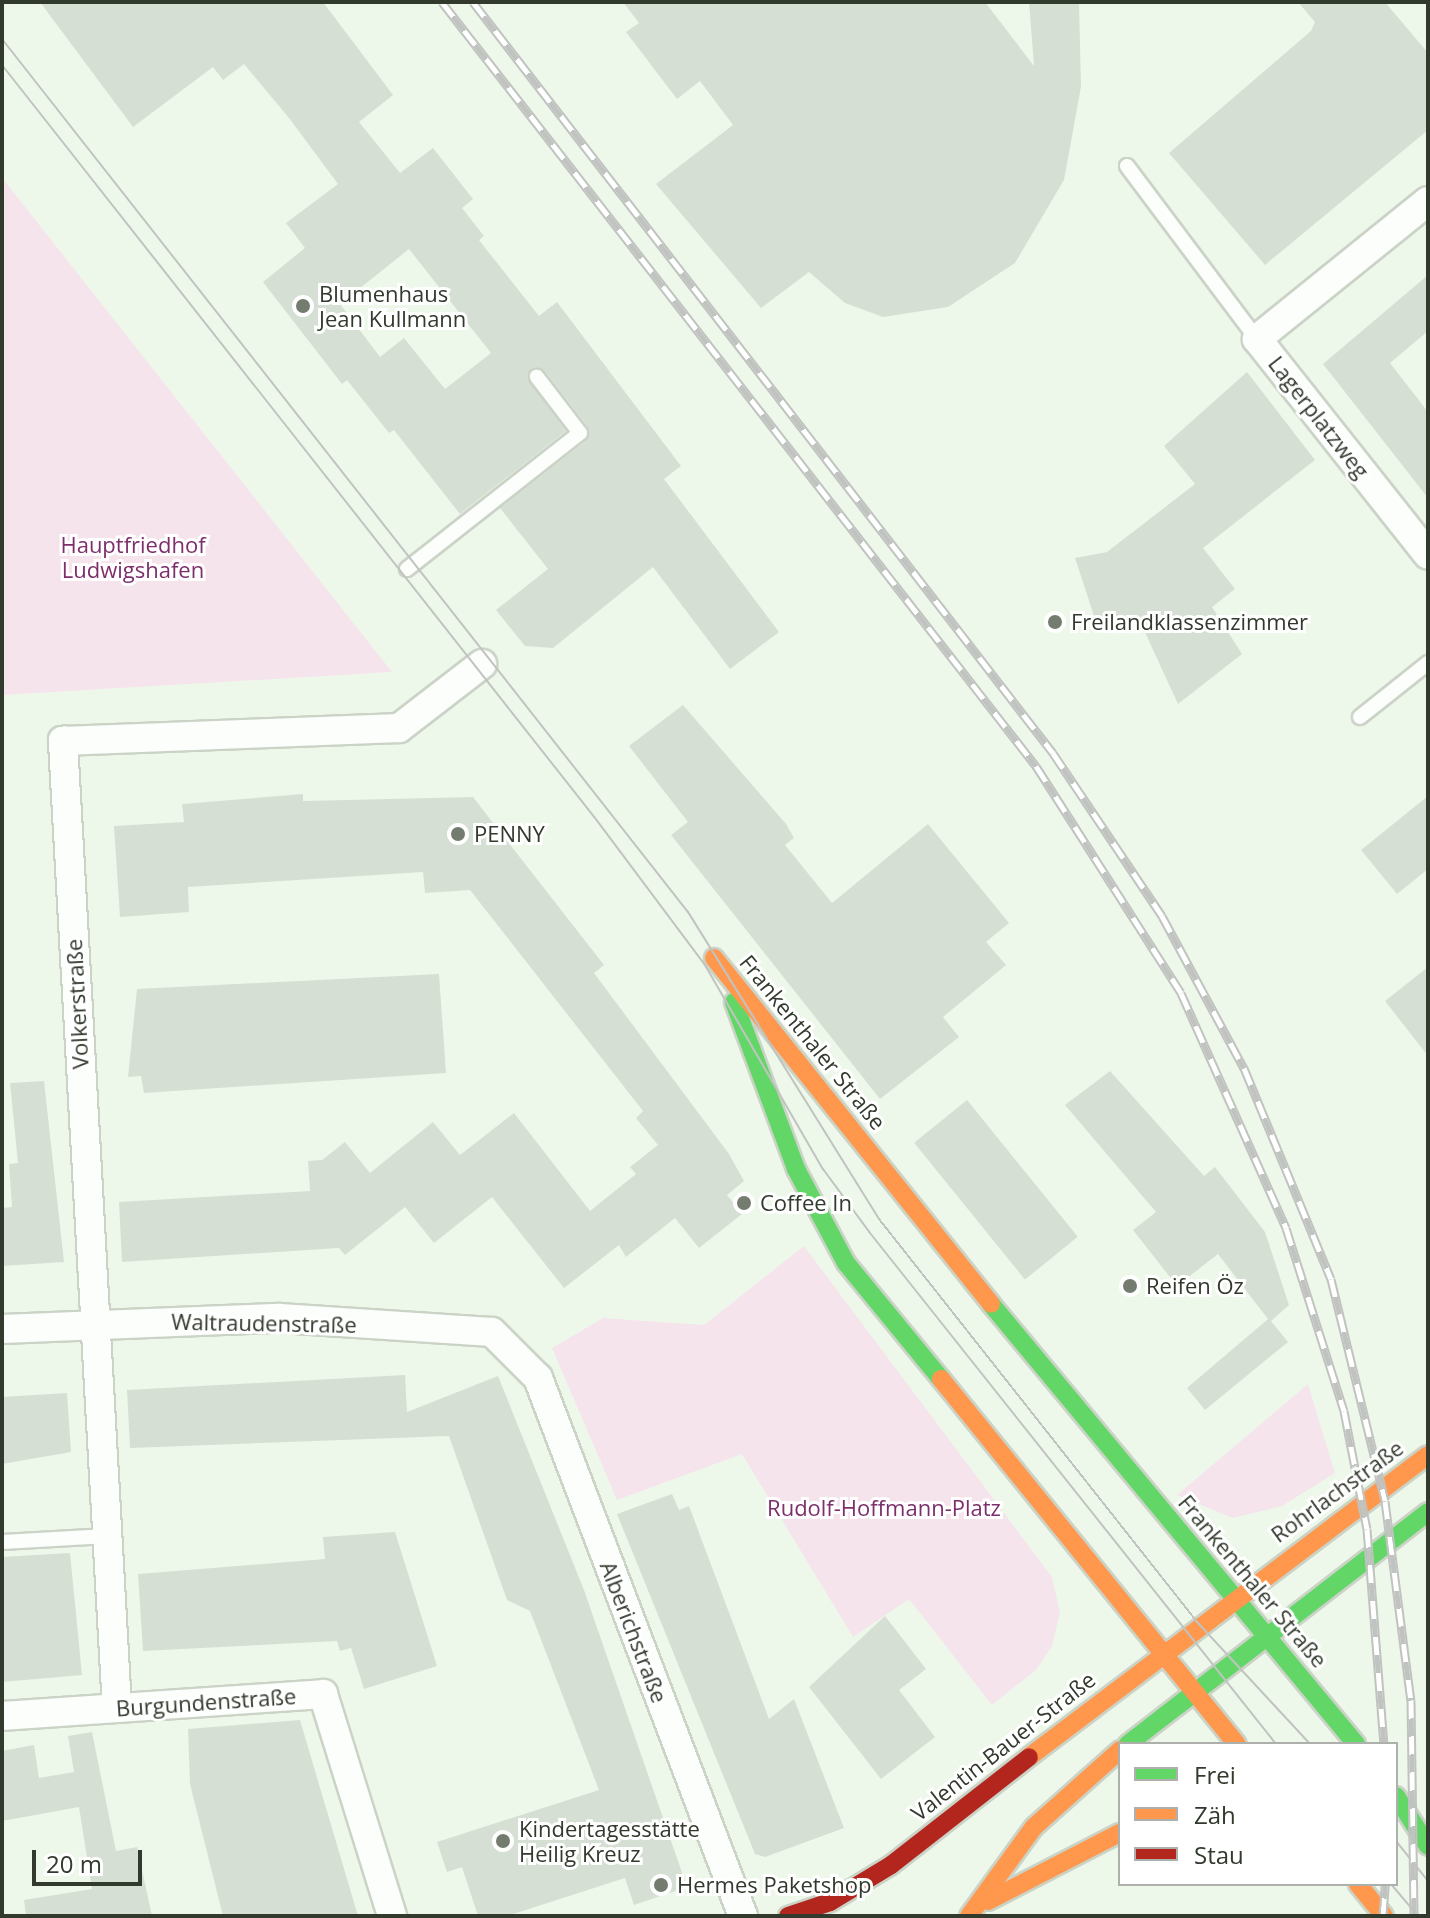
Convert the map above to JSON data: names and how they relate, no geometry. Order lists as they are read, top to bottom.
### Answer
{
  "streets": {
    "street": [
      "Lagerplatzweg",
      "Volkerstraße",
      "Frankenthaler Straße",
      "Waltraudenstraße",
      "Rohrlachstraße",
      "Alberichstraße",
      "Burgundenstraße",
      "Valentin-Bauer-Straße"
    ]
  },
  "crossings": [
    ["Volkerstraße", "Waltraudenstraße"],
    ["Volkerstraße", "Burgundenstraße"],
    ["Frankenthaler Straße", "Rohrlachstraße"],
    ["Frankenthaler Straße", "Valentin-Bauer-Straße"],
    ["Waltraudenstraße", "Alberichstraße"],
    ["Rohrlachstraße", "Valentin-Bauer-Straße"]
  ],
  "parks": ["Hauptfriedhof Ludwigshafen", "Rudolf-Hoffmann-Platz"],
  "places": [
    "Blumenhaus Jean Kullmann",
    "Freilandklassenzimmer",
    "PENNY",
    "Coffee In",
    "Reifen Öz",
    "Kindertagesstätte Heilig Kreuz",
    "Hermes Paketshop"
  ],
  "legend": ["Frei", "Zäh", "Stau"],
  "scale_bar": "20 m"
}
